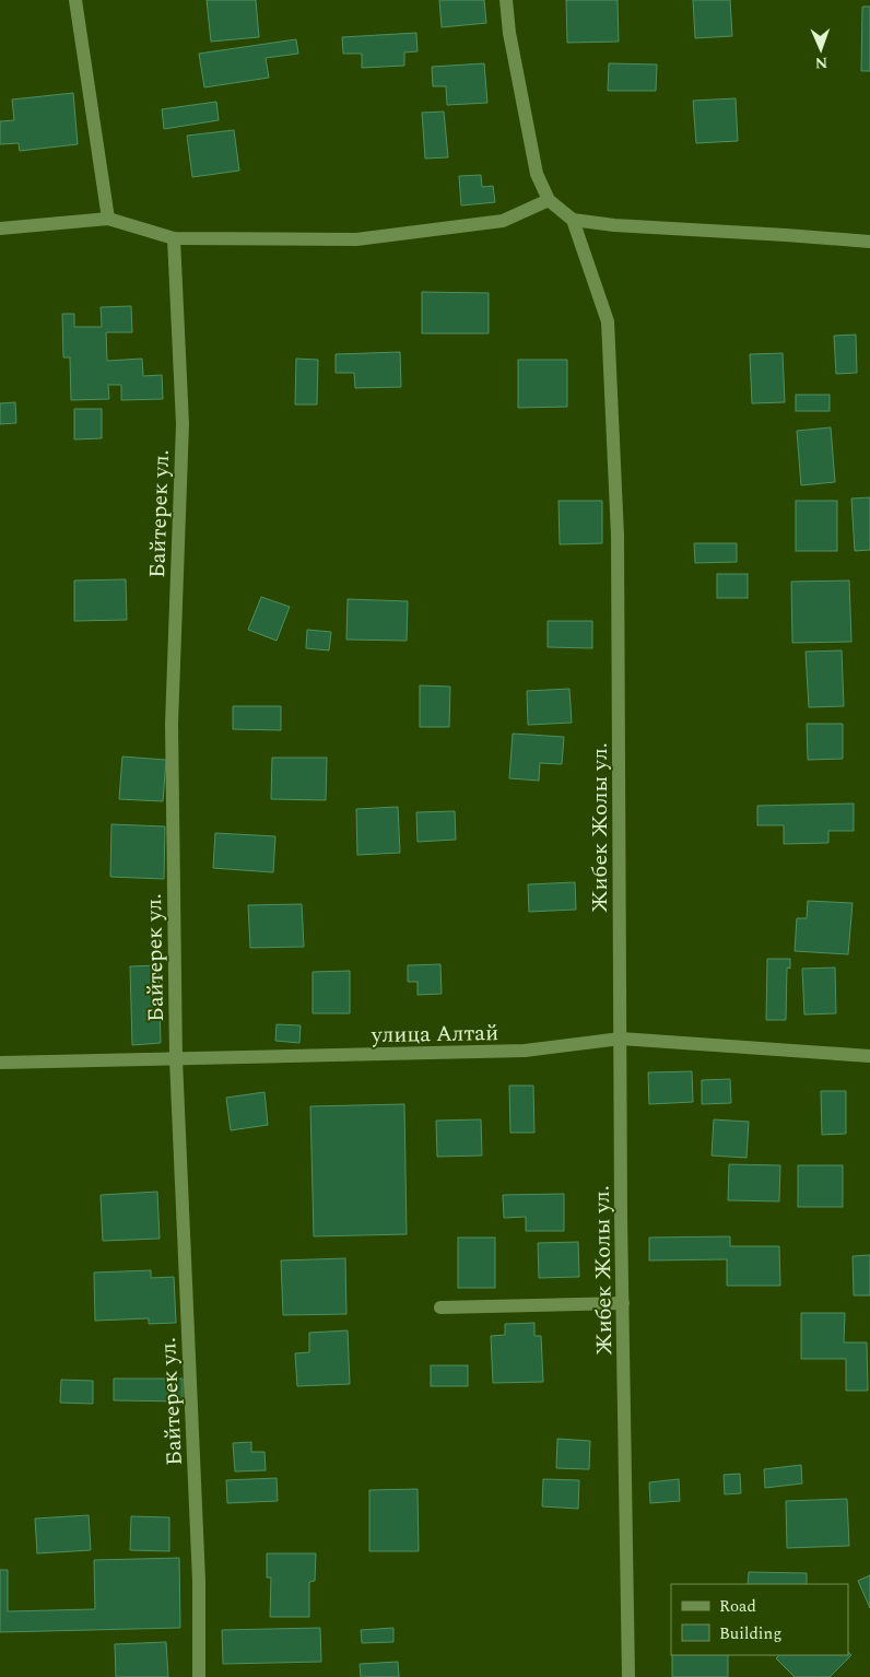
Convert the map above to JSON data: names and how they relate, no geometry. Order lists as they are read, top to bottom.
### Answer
{
  "streets": {
    "street": ["Байтерек ул.", "Жибек Жолы ул.", "улица Алтай"]
  },
  "crossings": [
    ["Байтерек ул.", "улица Алтай"],
    ["Жибек Жолы ул.", "улица Алтай"]
  ],
  "legend": ["Road", "Building"],
  "north": "bottom"
}
